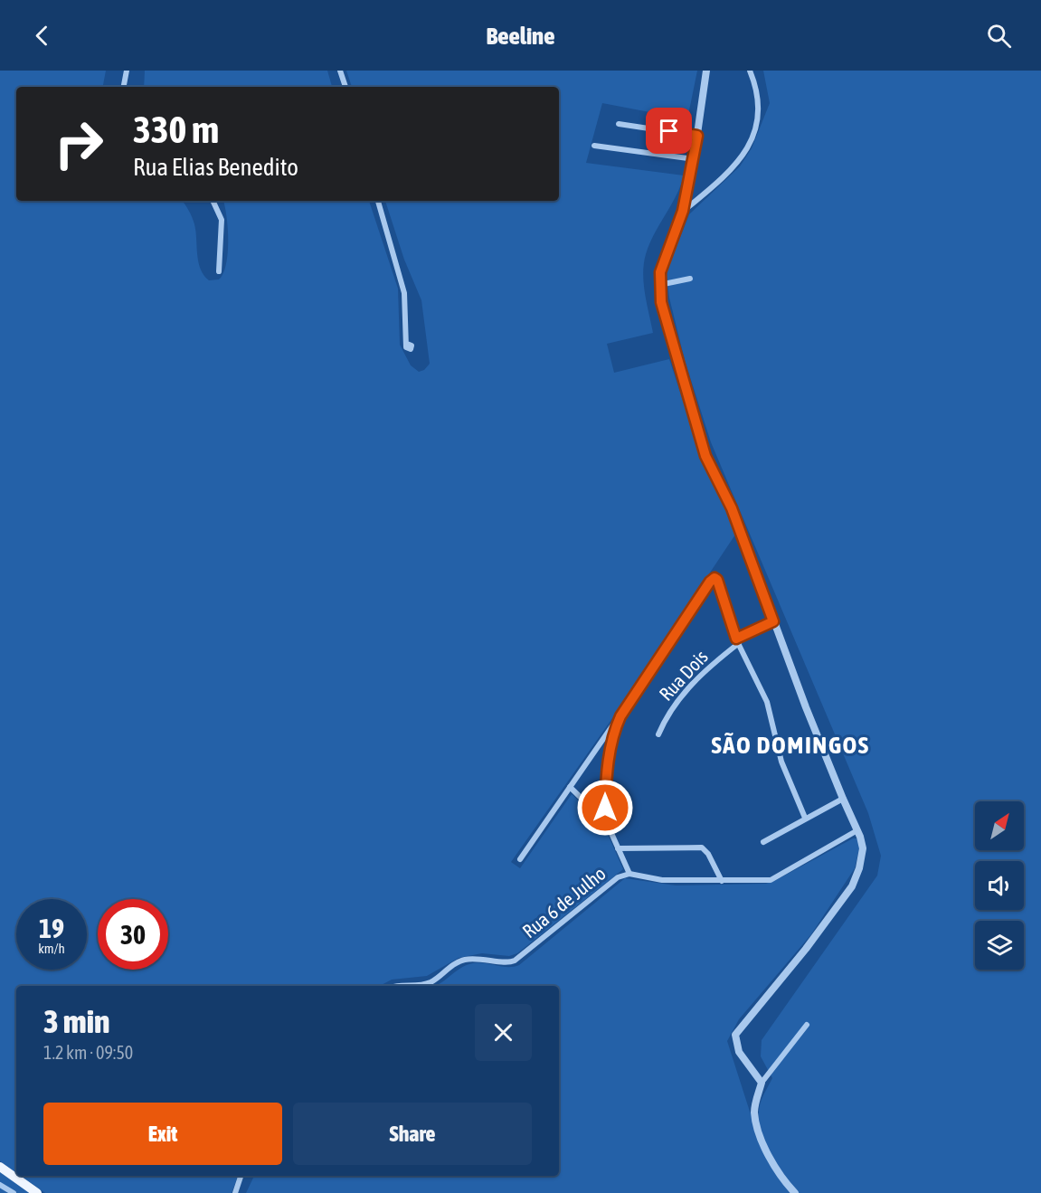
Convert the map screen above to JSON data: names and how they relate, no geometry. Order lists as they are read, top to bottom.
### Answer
{
  "streets": {
    "street": ["Rua Dois", "Rua 6 de Julho"]
  },
  "districts": ["SÃO DOMINGOS"],
  "north": "top right",
  "page": {
    "header": "Beeline",
    "turn": ["330 m", "Rua Elias Benedito"],
    "speed": "19 km/h",
    "limit": "30",
    "heading": ["3 min", "1.2 km · 09:50"],
    "buttons": ["Exit", "Share"]
  }
}
